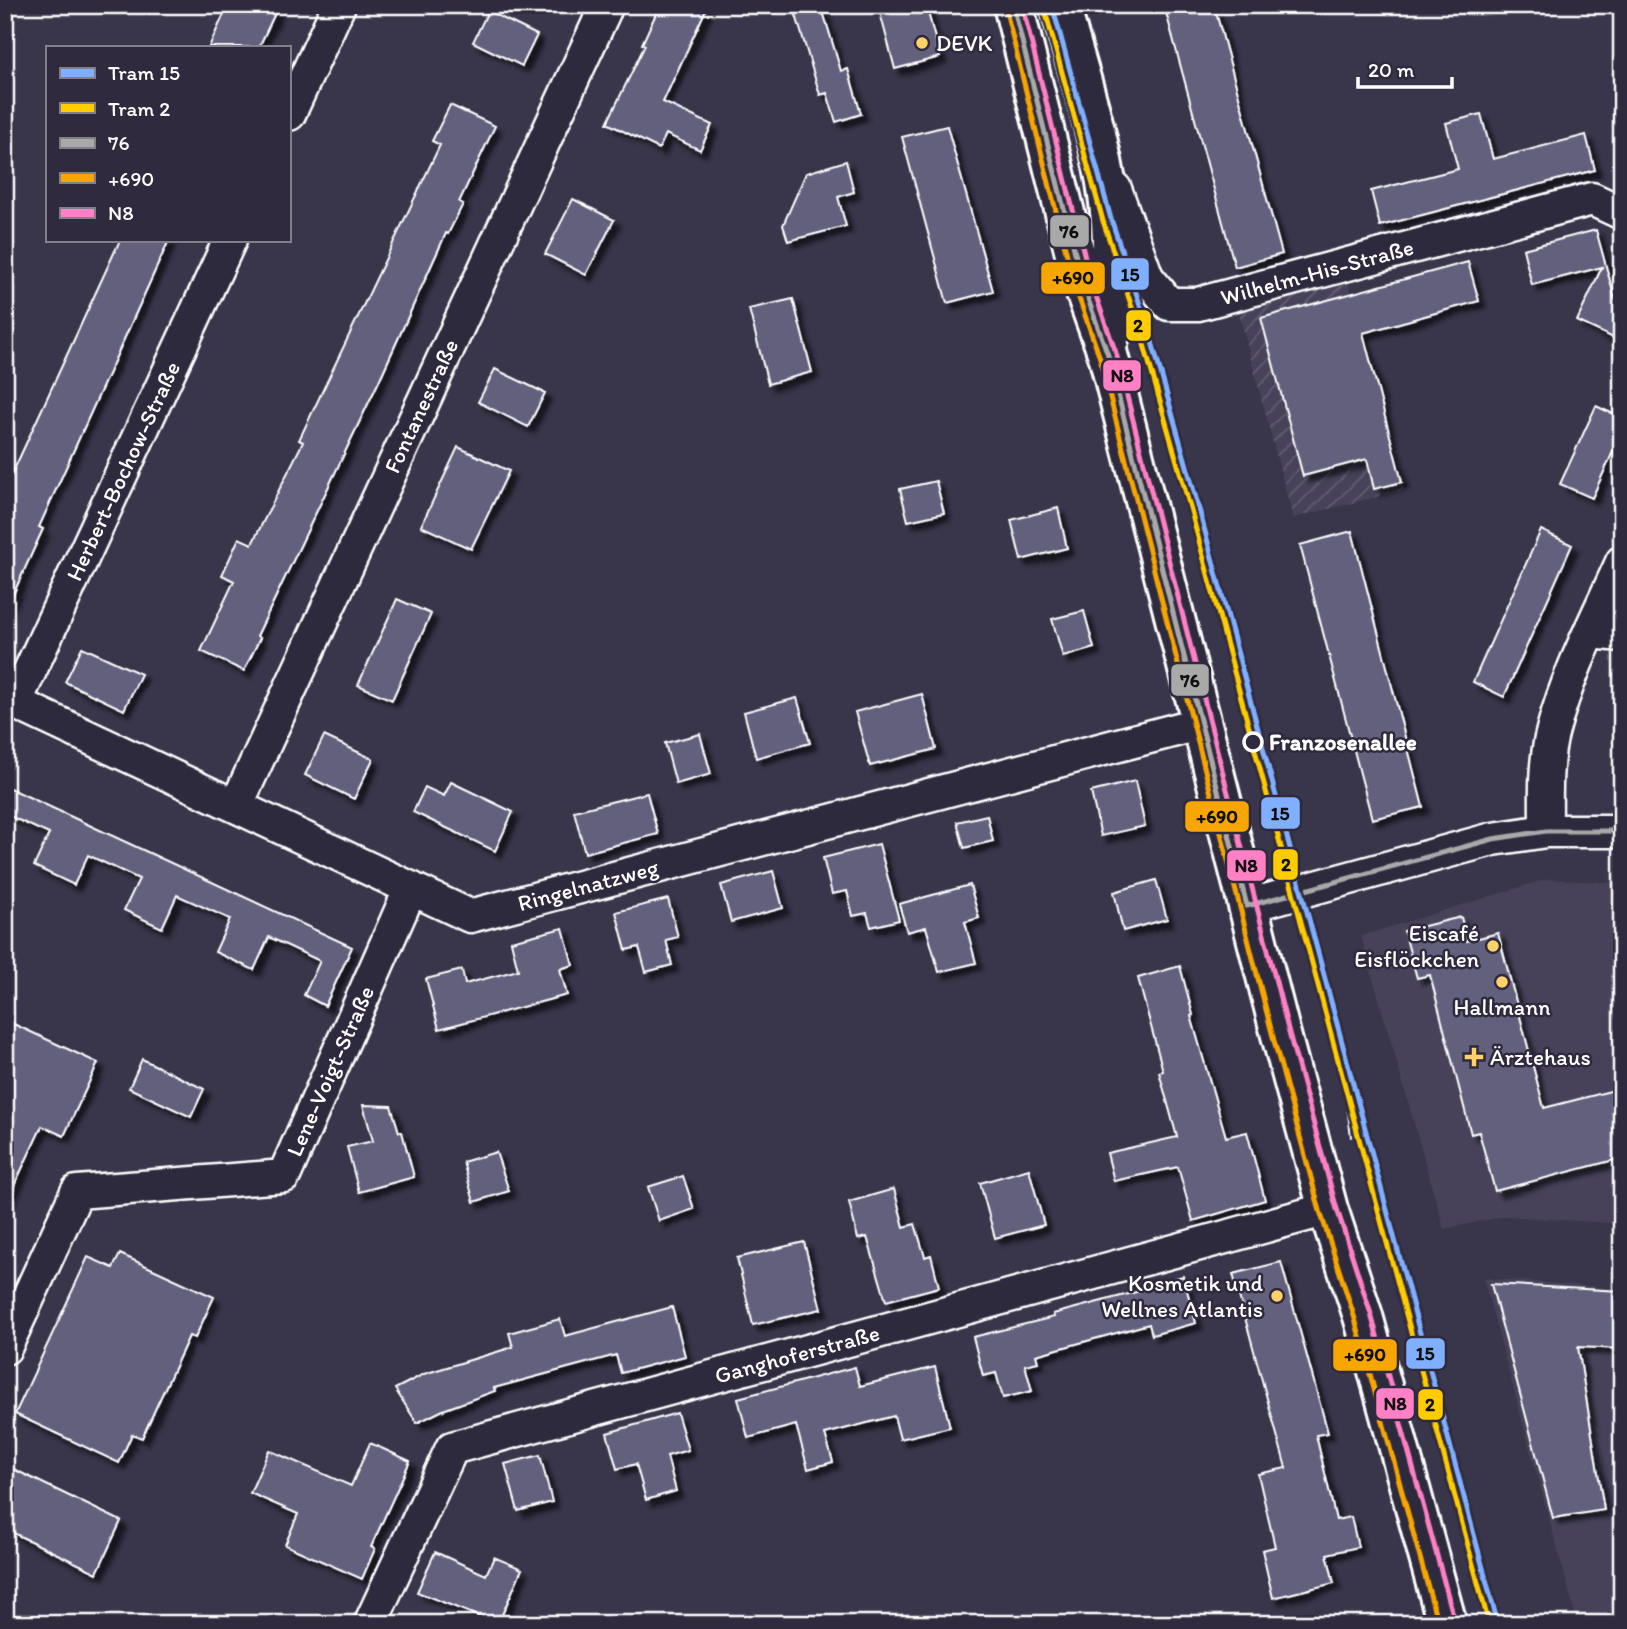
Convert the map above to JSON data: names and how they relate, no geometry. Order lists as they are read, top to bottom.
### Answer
{
  "streets": {
    "street": [
      "Wilhelm-His-Straße",
      "Fontanestraße",
      "Herbert-Bochow-Straße",
      "Ringelnatzweg",
      "Lene-Voigt-Straße",
      "Ganghoferstraße"
    ]
  },
  "crossings": [
    ["Fontanestraße", "Ringelnatzweg"],
    ["Herbert-Bochow-Straße", "Ringelnatzweg"],
    ["Ringelnatzweg", "Lene-Voigt-Straße"]
  ],
  "places": {
    "other": [
      "DEVK",
      "Franzosenallee",
      "Eiscafé Eisflöckchen",
      "Hallmann",
      "Kosmetik und Wellnes Atlantis"
    ],
    "health": ["Ärztehaus"]
  },
  "lines": [
    "tram line 15",
    "transit line 76",
    "transit line N8",
    "tram line 2",
    "transit line +690"
  ],
  "legend": [
    "Tram 15",
    "Tram 2",
    "76",
    "+690",
    "N8"
  ],
  "scale_bar": "20 m"
}
